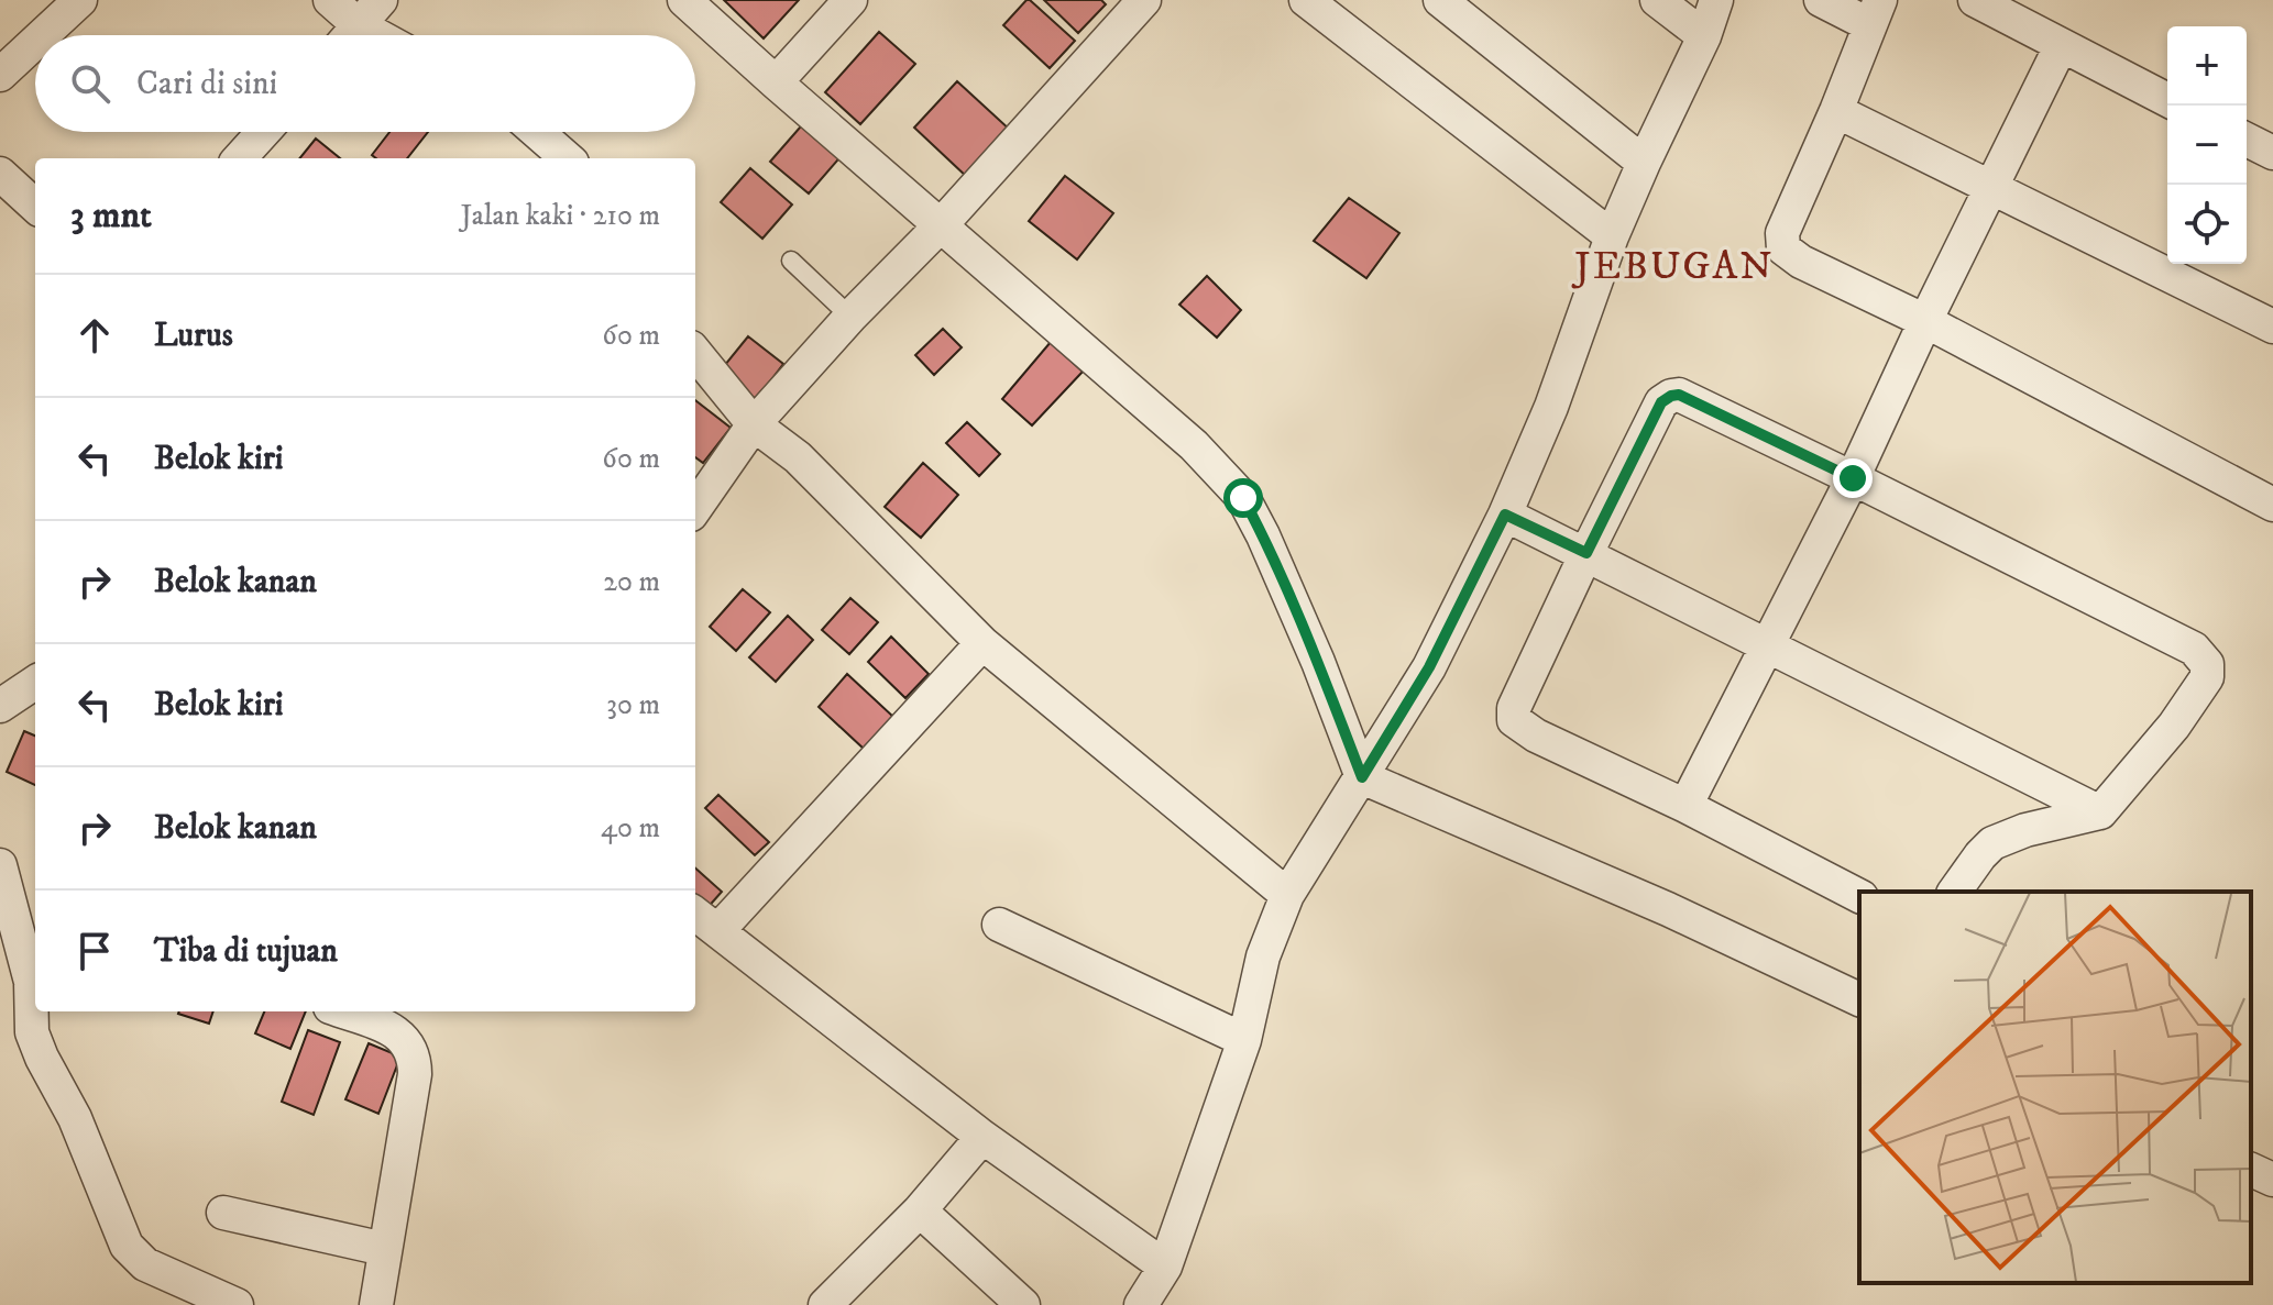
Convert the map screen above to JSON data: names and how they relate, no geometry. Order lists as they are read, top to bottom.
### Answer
{
  "districts": ["JEBUGAN"],
  "page": {
    "map_buttons": ["+", "−"],
    "search": "Cari di sini",
    "heading": ["3 mnt", "Jalan kaki · 210 m"],
    "list": [
      ["Lurus", "60 m"],
      ["Belok kiri", "60 m"],
      ["Belok kanan", "20 m"],
      ["Belok kiri", "30 m"],
      ["Belok kanan", "40 m"],
      "Tiba di tujuan"
    ]
  }
}
